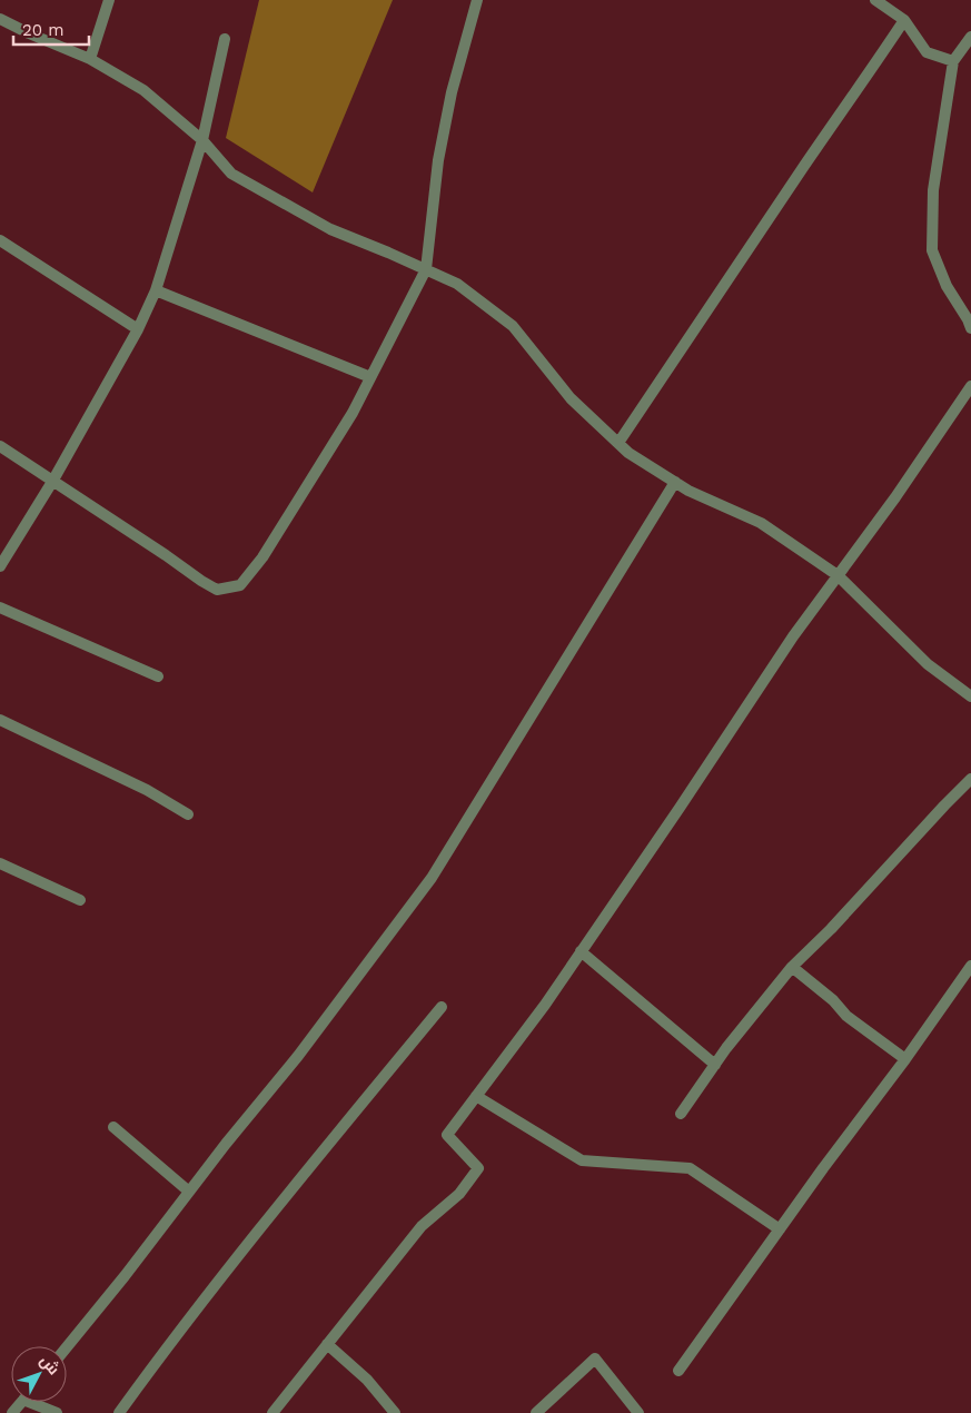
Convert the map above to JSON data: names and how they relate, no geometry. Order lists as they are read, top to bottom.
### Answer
{
  "scale_bar": "20 m",
  "north": "top right"
}
